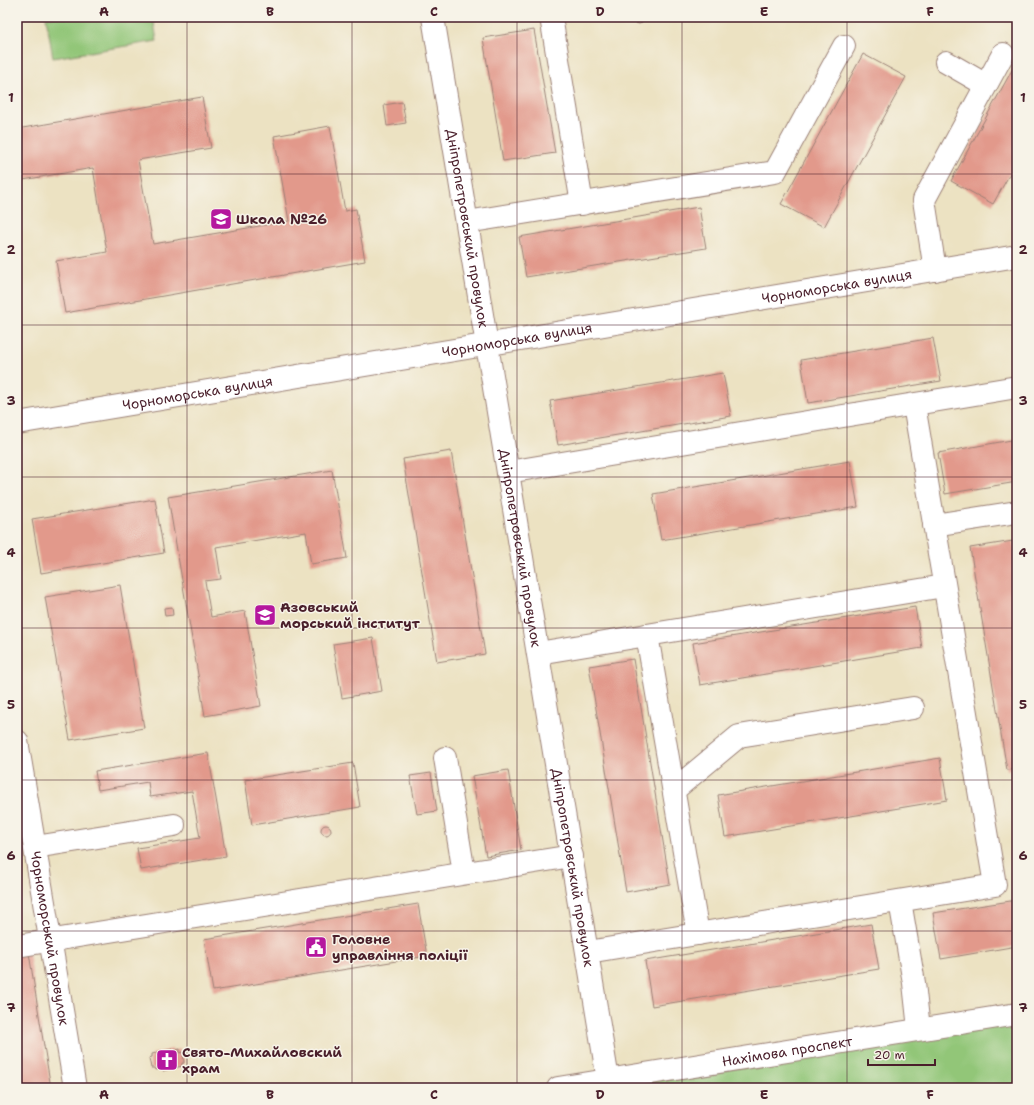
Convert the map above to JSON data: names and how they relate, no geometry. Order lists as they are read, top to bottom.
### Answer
{
  "streets": {
    "main road": [
      "Дніпропетровський провулок",
      "Чорноморська вулиця",
      "Чорноморський провулок",
      "Нахімова проспект"
    ]
  },
  "crossings": [
    ["Дніпропетровський провулок", "Чорноморська вулиця"],
    ["Дніпропетровський провулок", "Нахімова проспект"]
  ],
  "places": {
    "school or university": ["Школа №26", "Азовський морський інститут"],
    "public building": ["Головне управління поліції"],
    "church": ["Свято-Михайловский храм"]
  },
  "scale_bar": "20 m",
  "grid": {
    "columns": [
      "A",
      "B",
      "C",
      "D",
      "E",
      "F"
    ],
    "rows": [
      "1",
      "2",
      "3",
      "4",
      "5",
      "6",
      "7"
    ]
  }
}
